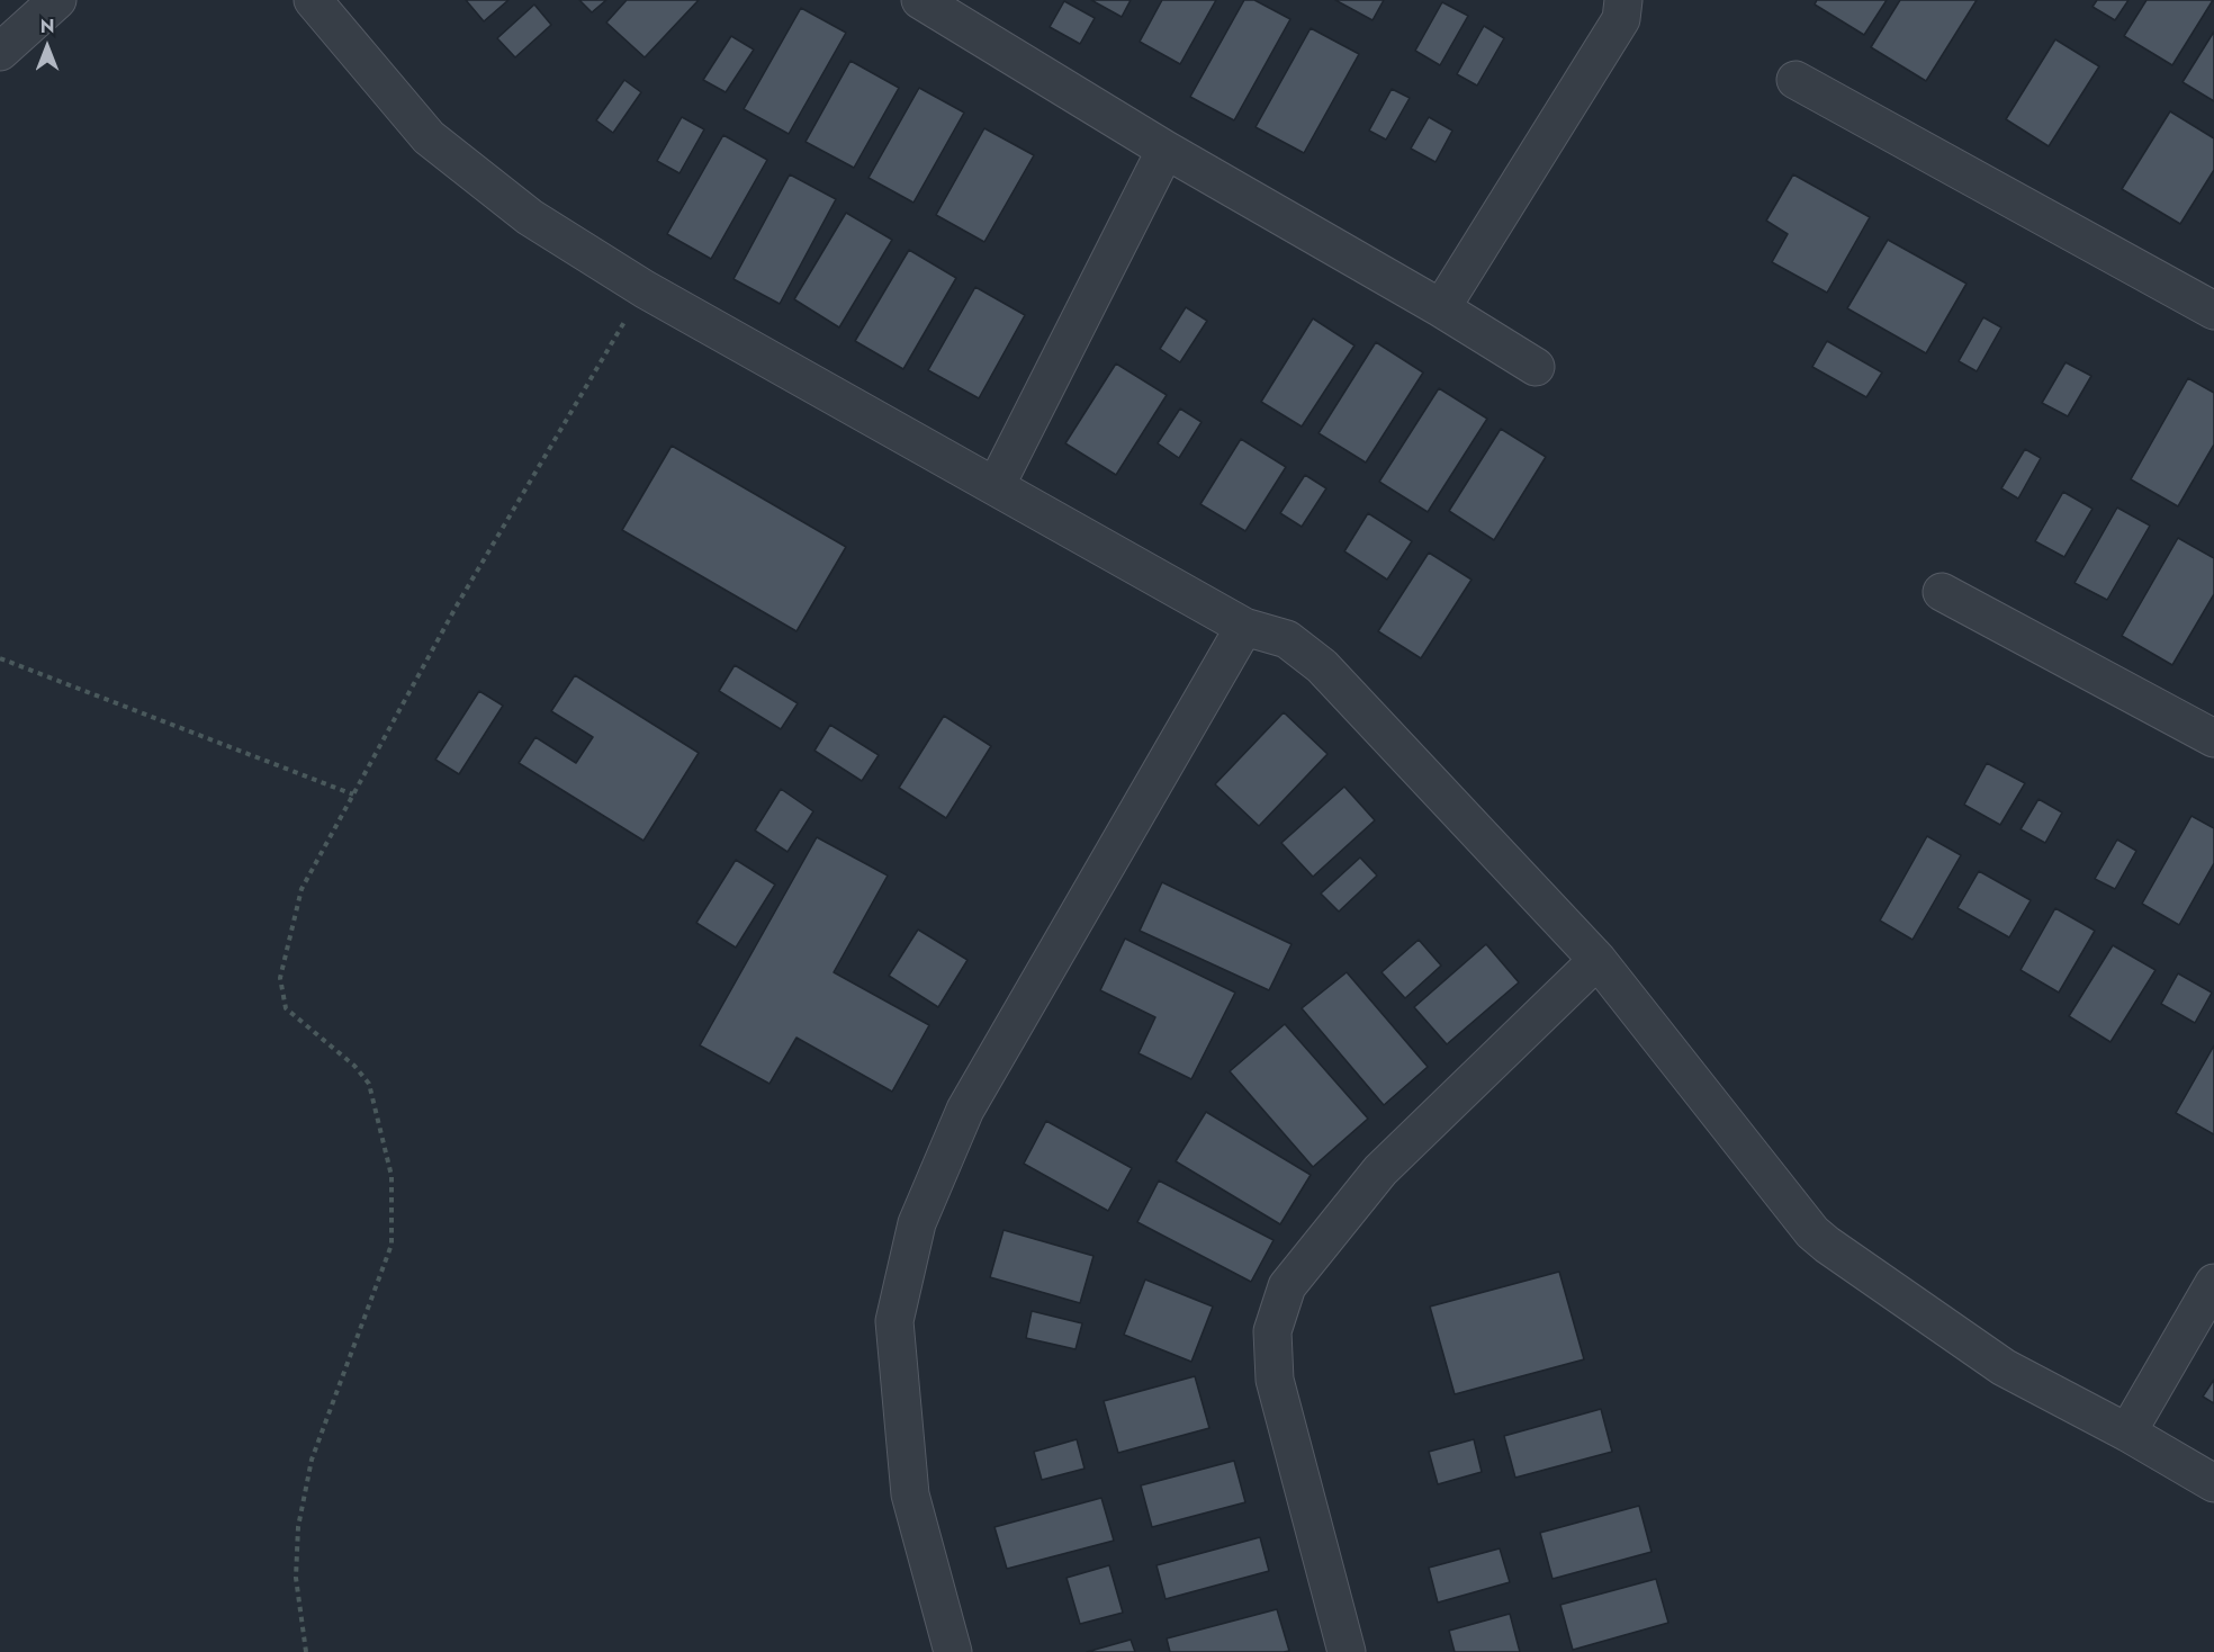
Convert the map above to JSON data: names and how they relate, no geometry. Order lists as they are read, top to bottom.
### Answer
{
  "north": "top"
}
